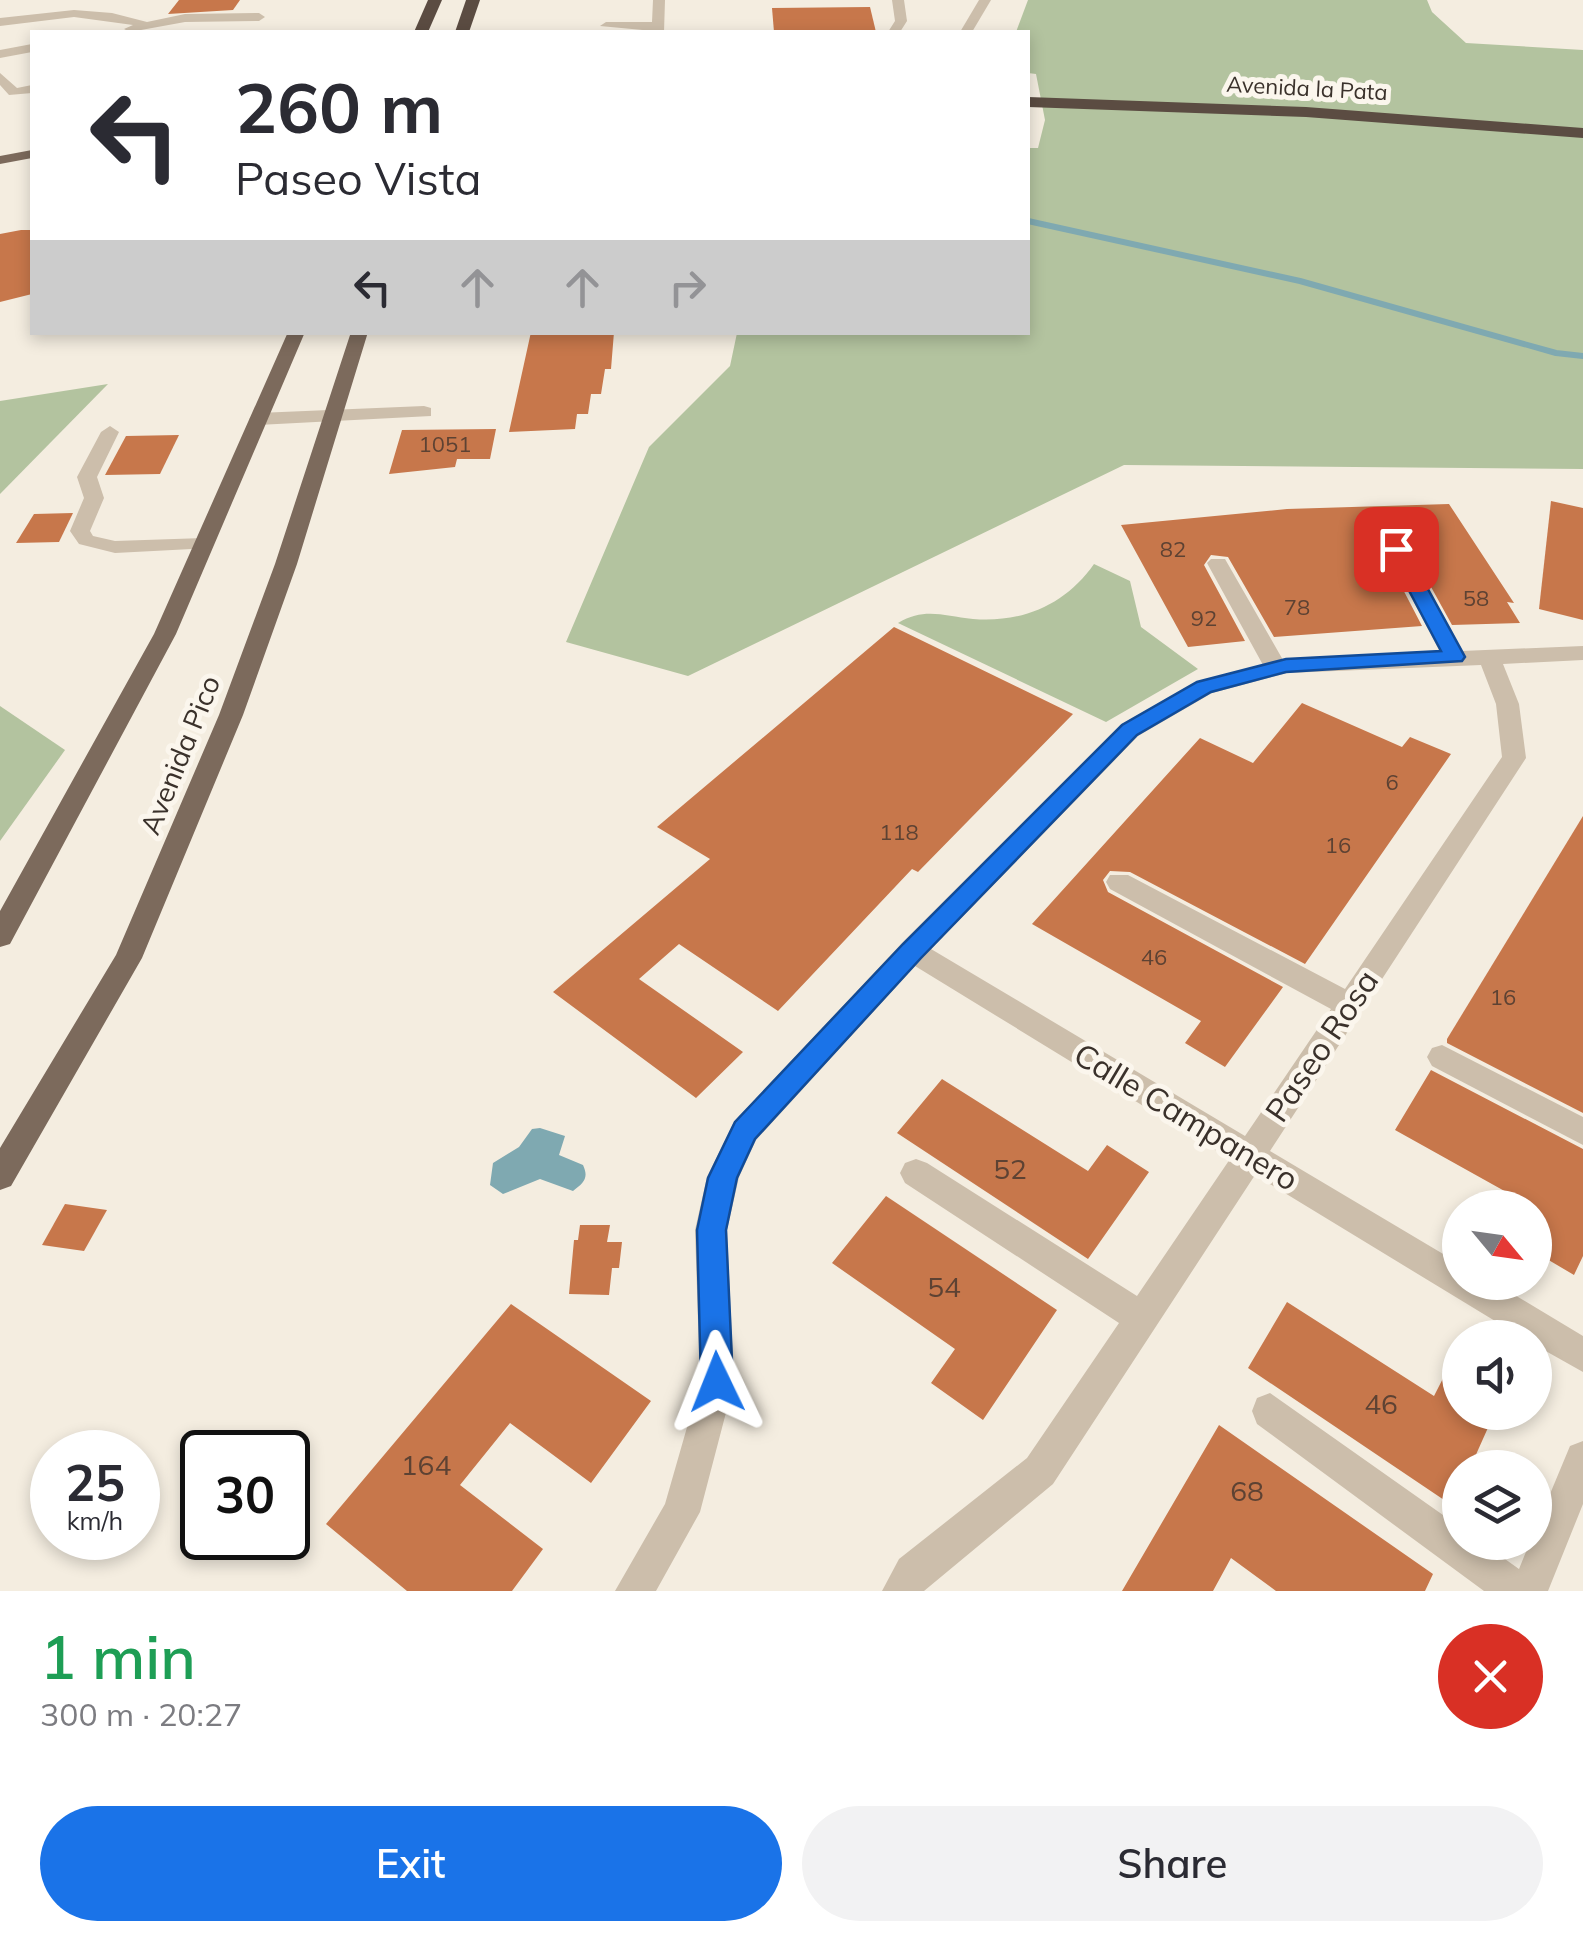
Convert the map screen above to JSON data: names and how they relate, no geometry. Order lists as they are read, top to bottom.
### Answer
{
  "streets": {
    "highway": ["Avenida la Pata"],
    "main road": ["Avenida Pico"],
    "street": ["Paseo Rosa", "Calle Campanero"]
  },
  "crossings": [
    ["Paseo Rosa", "Calle Campanero"]
  ],
  "house_numbers": [
    "1051",
    "82",
    "58",
    "78",
    "92",
    "6",
    "118",
    "16",
    "46",
    "16",
    "52",
    "54",
    "46",
    "164",
    "68"
  ],
  "north": "bottom right",
  "page": {
    "turn": ["260 m", "Paseo Vista"],
    "speed": "25 km/h",
    "limit": "30",
    "heading": ["1 min", "300 m · 20:27"],
    "buttons": ["Exit", "Share"]
  }
}
